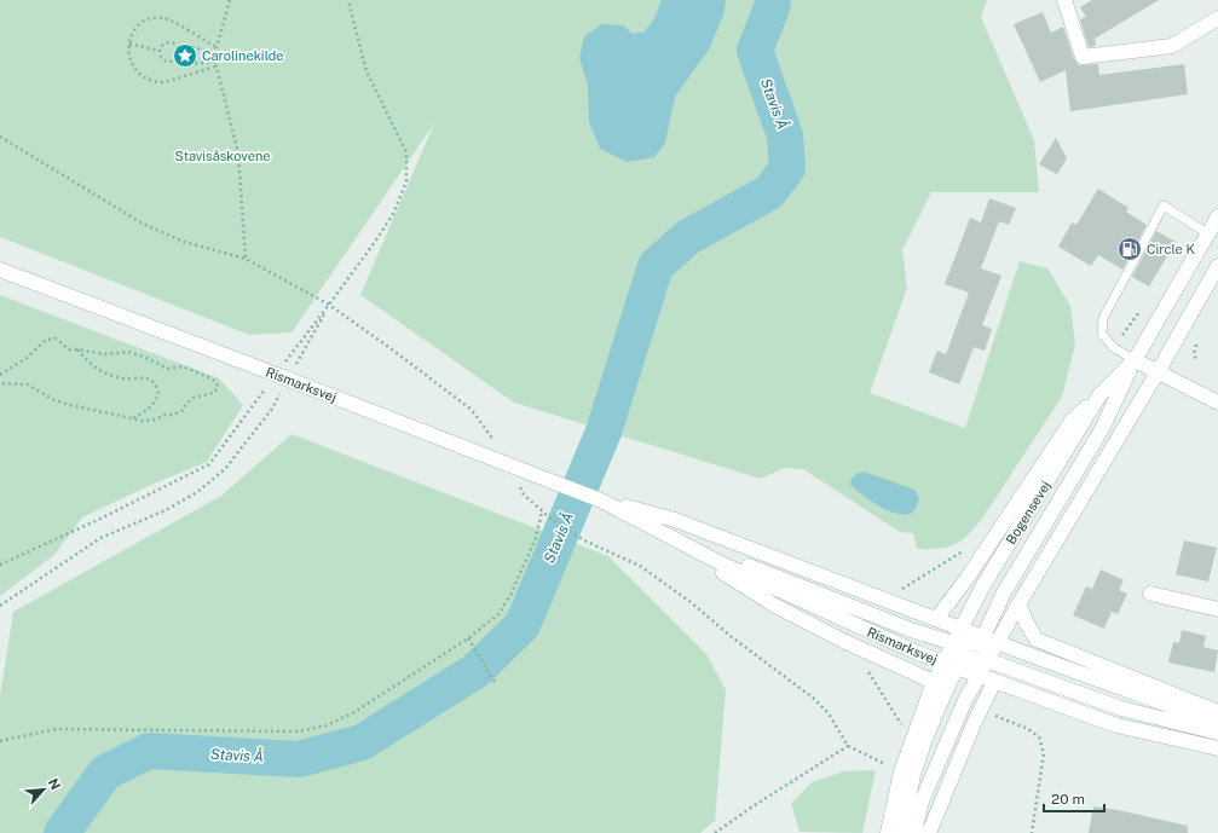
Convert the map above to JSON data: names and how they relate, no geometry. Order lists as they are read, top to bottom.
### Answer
{
  "streets": {
    "main road": ["Rismarksvej", "Bogensevej"]
  },
  "crossings": [
    ["Rismarksvej", "Bogensevej"]
  ],
  "water": ["Stavis Å"],
  "parks": ["Stavisåskovene"],
  "places": {
    "place": ["Carolinekilde"],
    "fuel station": ["Circle K"]
  },
  "scale_bar": "20 m",
  "north": "top right"
}
